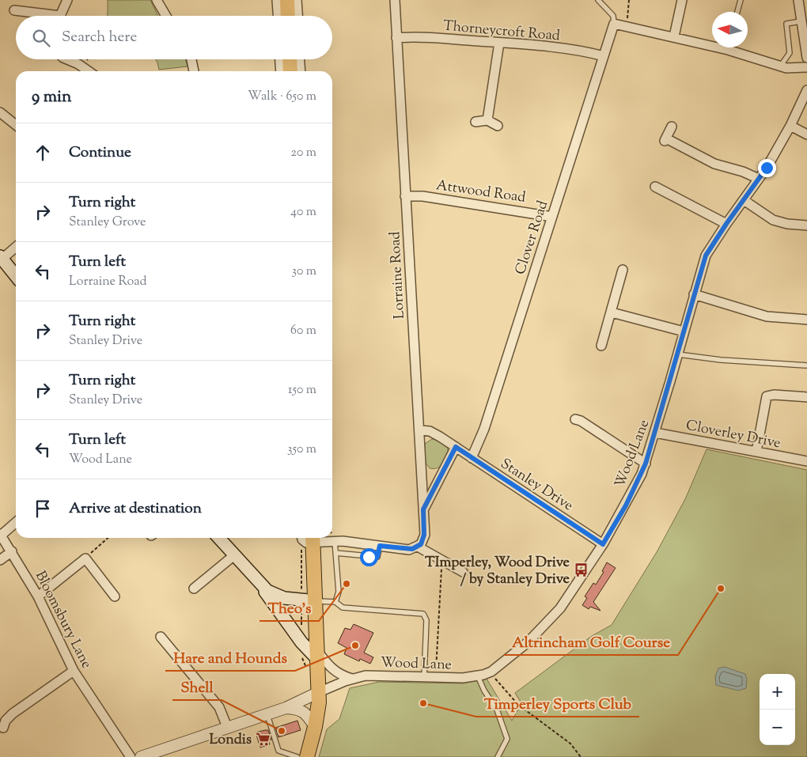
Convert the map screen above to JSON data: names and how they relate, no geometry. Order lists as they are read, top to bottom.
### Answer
{
  "streets": {
    "street": [
      "Thorneycroft Road",
      "Attwood Road",
      "Clover Road",
      "Lorraine Road",
      "Cloverley Drive",
      "Wood Lane",
      "Stanley Drive",
      "Bloomsbury Lane"
    ]
  },
  "crossings": [
    ["Thorneycroft Road", "Clover Road"],
    ["Thorneycroft Road", "Lorraine Road"],
    ["Attwood Road", "Clover Road"],
    ["Attwood Road", "Lorraine Road"],
    ["Clover Road", "Stanley Drive"],
    ["Lorraine Road", "Stanley Drive"],
    ["Cloverley Drive", "Wood Lane"],
    ["Wood Lane", "Stanley Drive"]
  ],
  "places": {
    "bus stop": ["TImperley, Wood Drive / by Stanley Drive"],
    "other": [
      "Theo's",
      "Altrincham Golf Course",
      "Hare and Hounds",
      "Timperley Sports Club",
      "Shell"
    ],
    "supermarket": ["Londis"]
  },
  "north": "left",
  "page": {
    "search": "Search here",
    "heading": ["9 min", "Walk · 650 m"],
    "list": [
      ["Continue", "20 m"],
      ["Turn right", "Stanley Grove", "40 m"],
      ["Turn left", "Lorraine Road", "30 m"],
      ["Turn right", "Stanley Drive", "60 m"],
      ["Turn right", "Stanley Drive", "150 m"],
      ["Turn left", "Wood Lane", "350 m"],
      "Arrive at destination"
    ],
    "map_buttons": ["+", "−"]
  }
}
